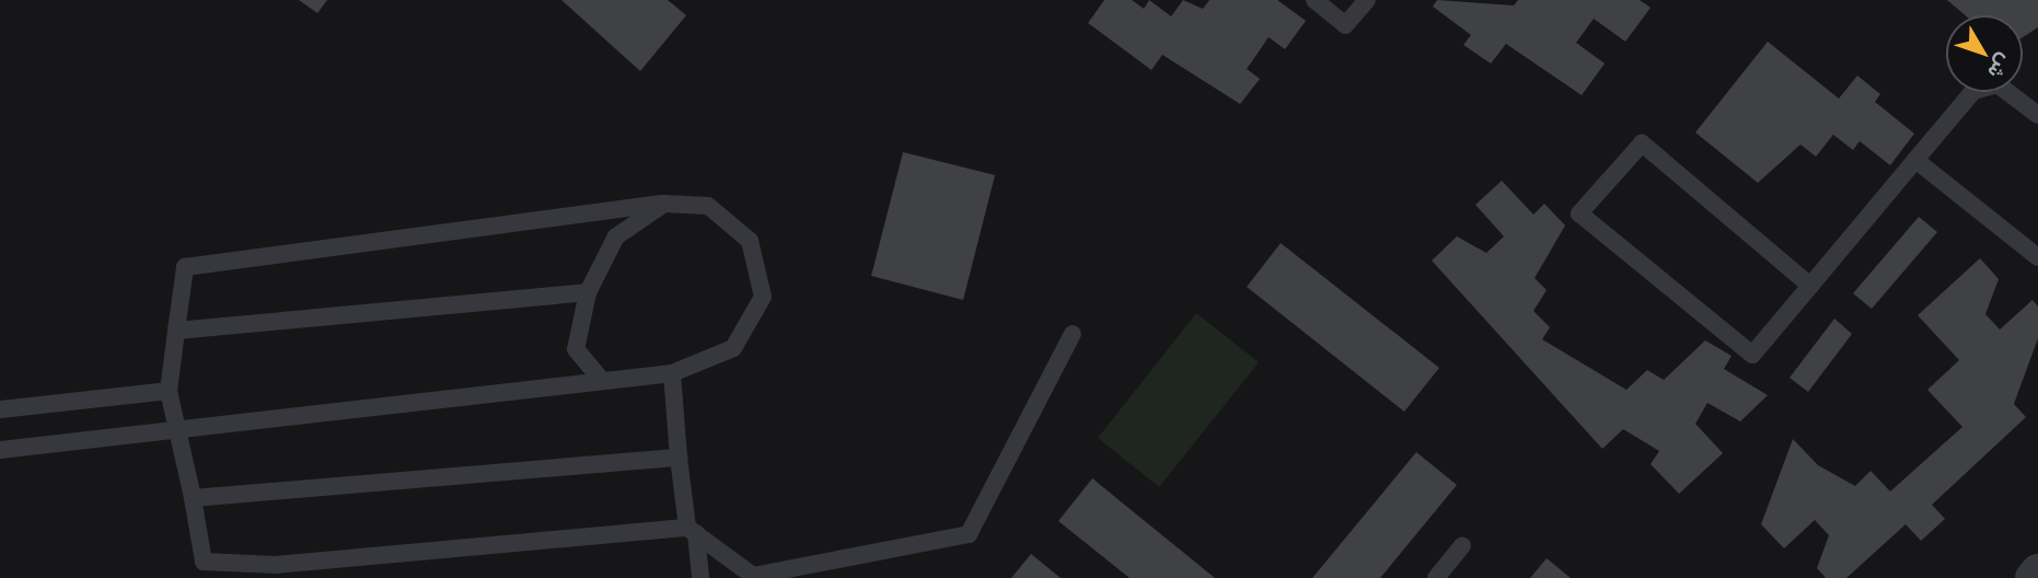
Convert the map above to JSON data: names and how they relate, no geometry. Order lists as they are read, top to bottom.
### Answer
{
  "north": "bottom right"
}
